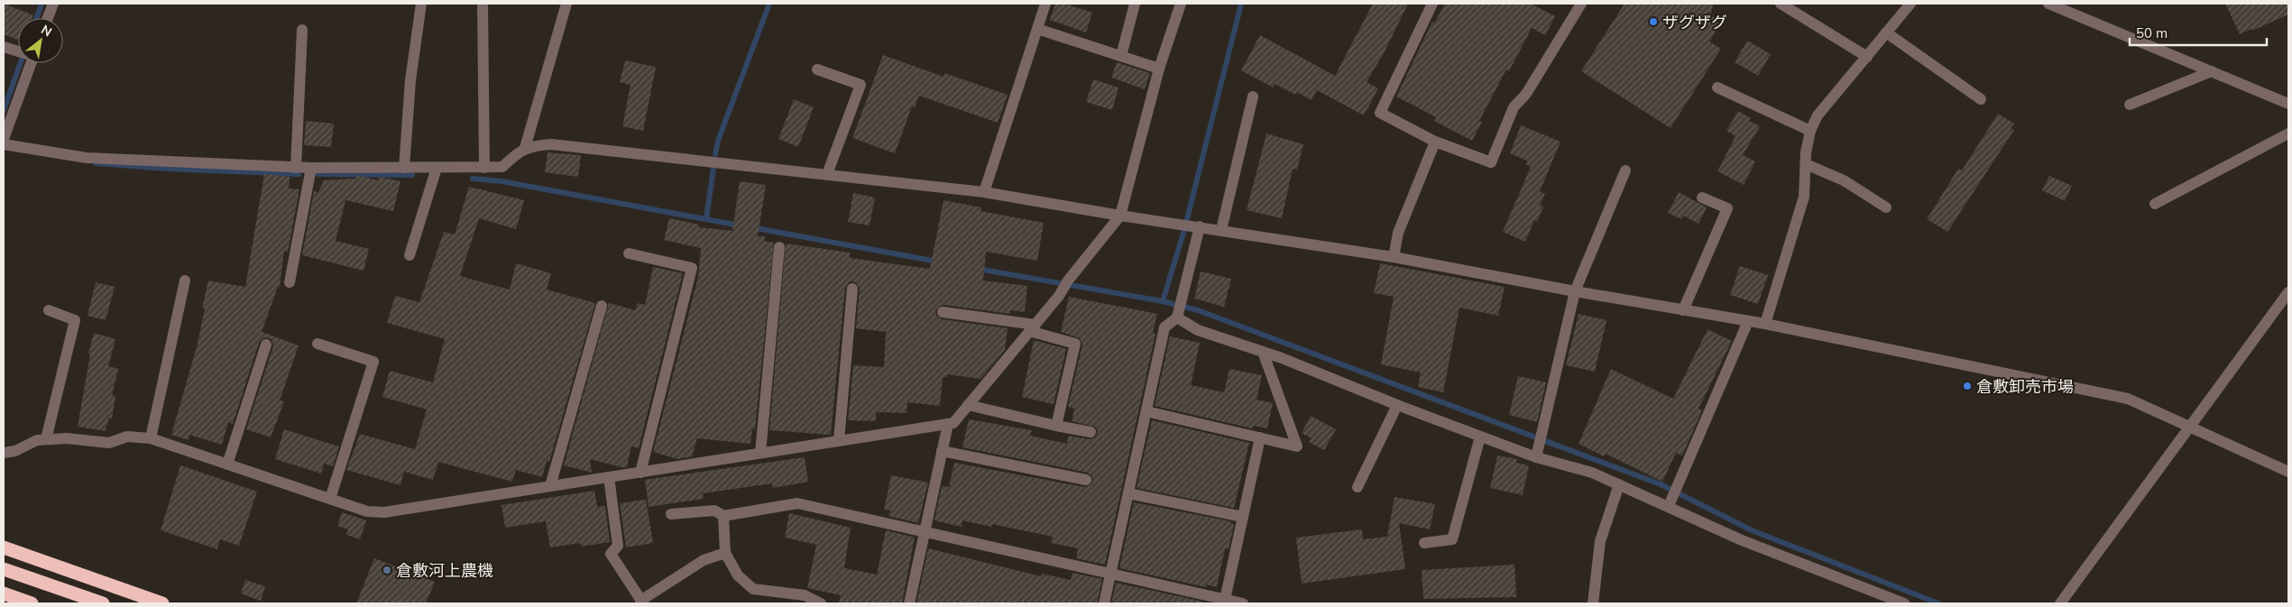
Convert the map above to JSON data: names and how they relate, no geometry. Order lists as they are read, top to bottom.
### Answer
{
  "places": ["ザグザグ", "倉敷卸売市場", "倉敷河上農機"],
  "scale_bar": "50 m",
  "north": "top right"
}
